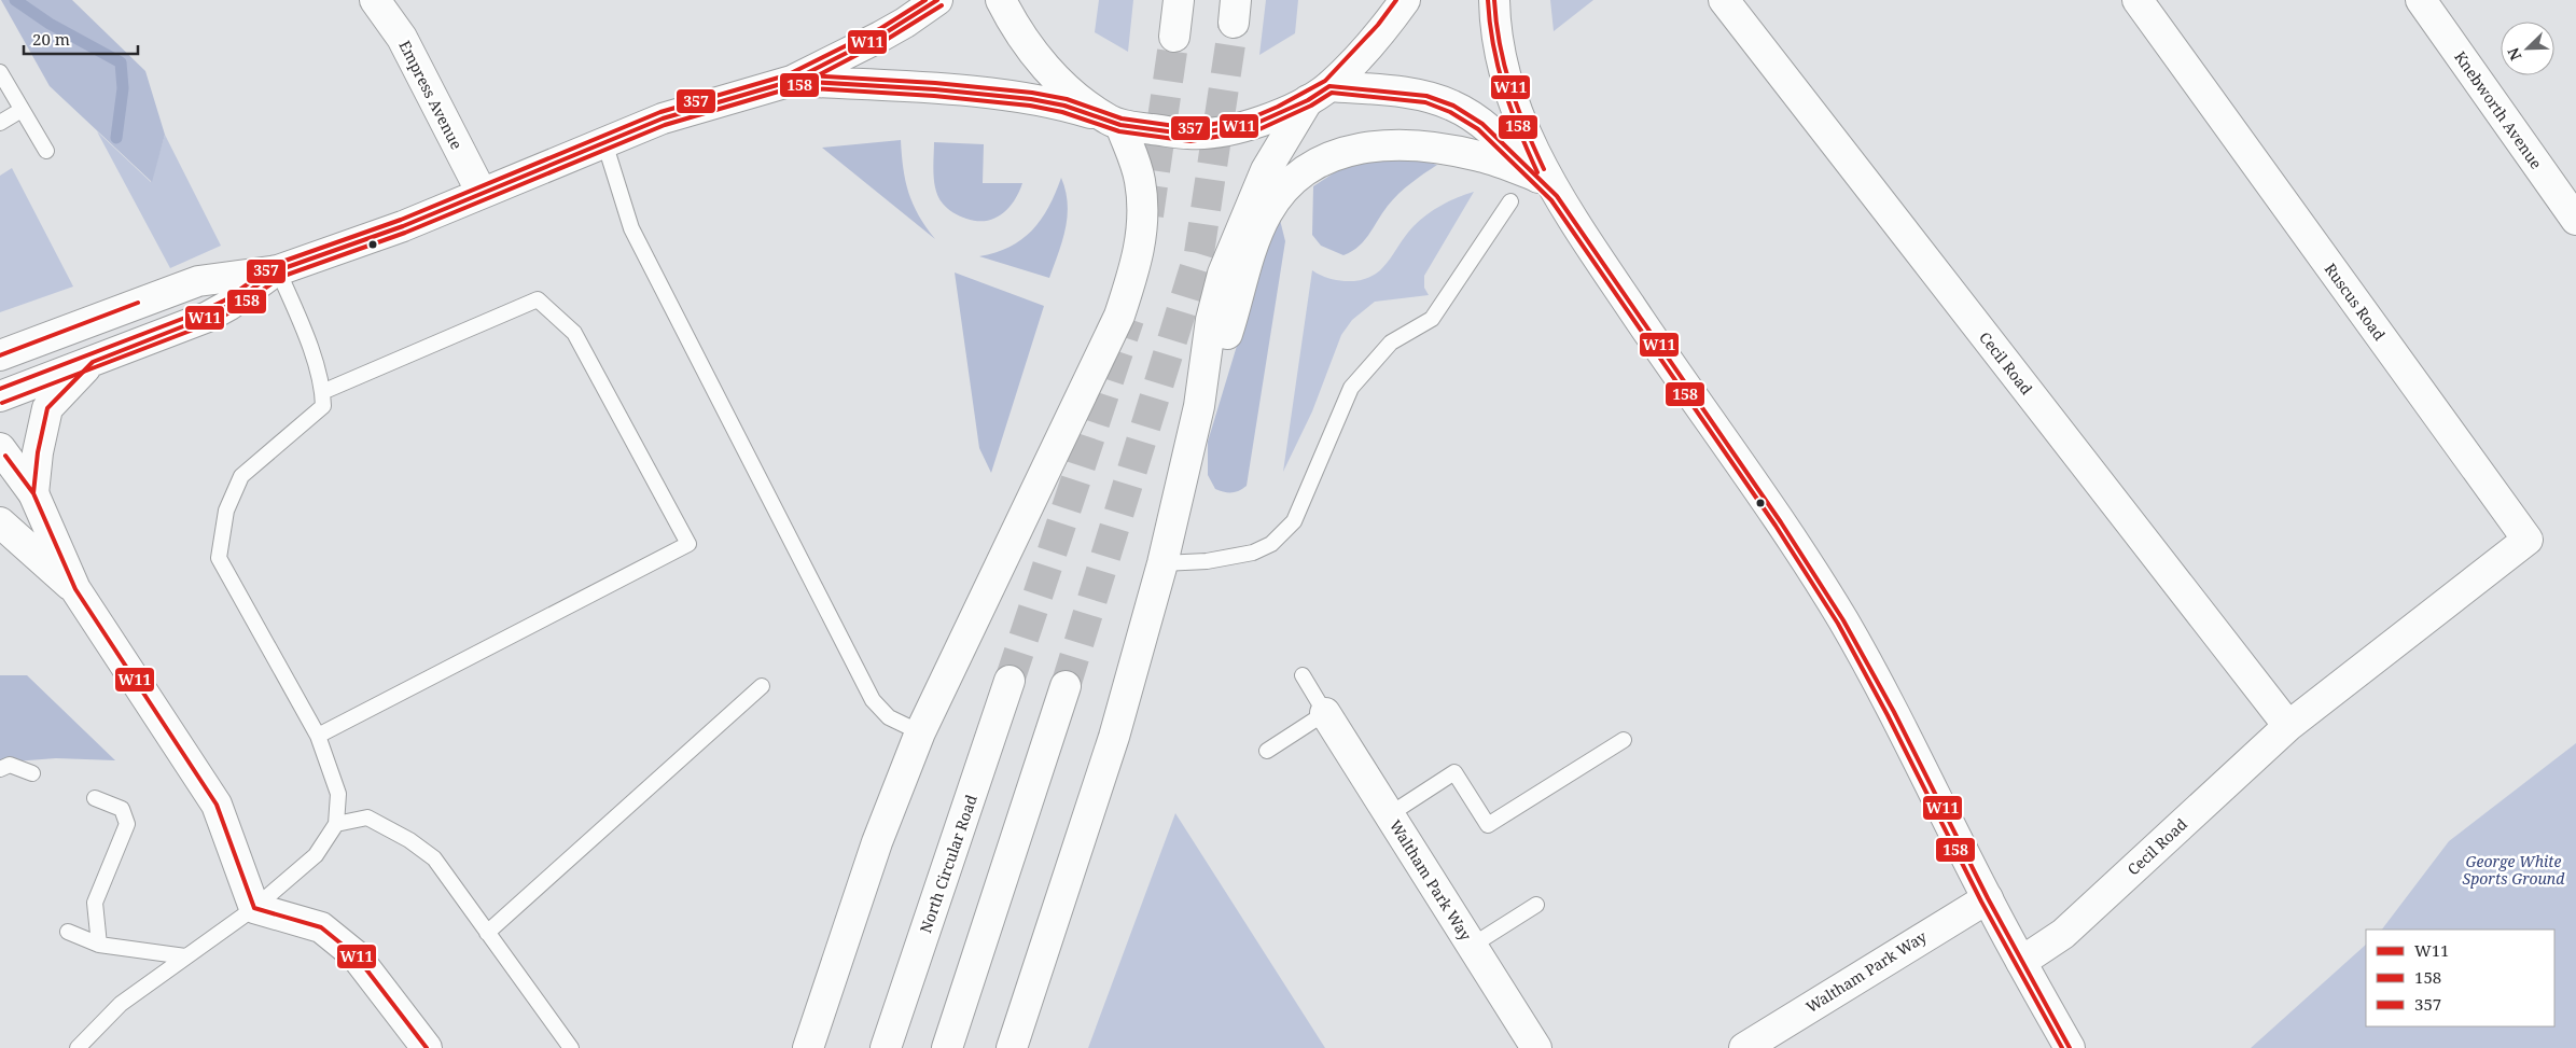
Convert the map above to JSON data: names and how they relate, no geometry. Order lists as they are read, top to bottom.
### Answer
{
  "streets": {
    "main road": [
      "Empress Avenue",
      "Knebworth Avenue",
      "Ruscus Road",
      "Cecil Road",
      "North Circular Road",
      "Waltham Park Way"
    ]
  },
  "crossings": [
    ["Ruscus Road", "Cecil Road"]
  ],
  "parks": ["George White Sports Ground"],
  "lines": ["transit line W11", "transit line 158", "transit line 357"],
  "legend": ["W11", "158", "357"],
  "scale_bar": "20 m",
  "north": "bottom left"
}
